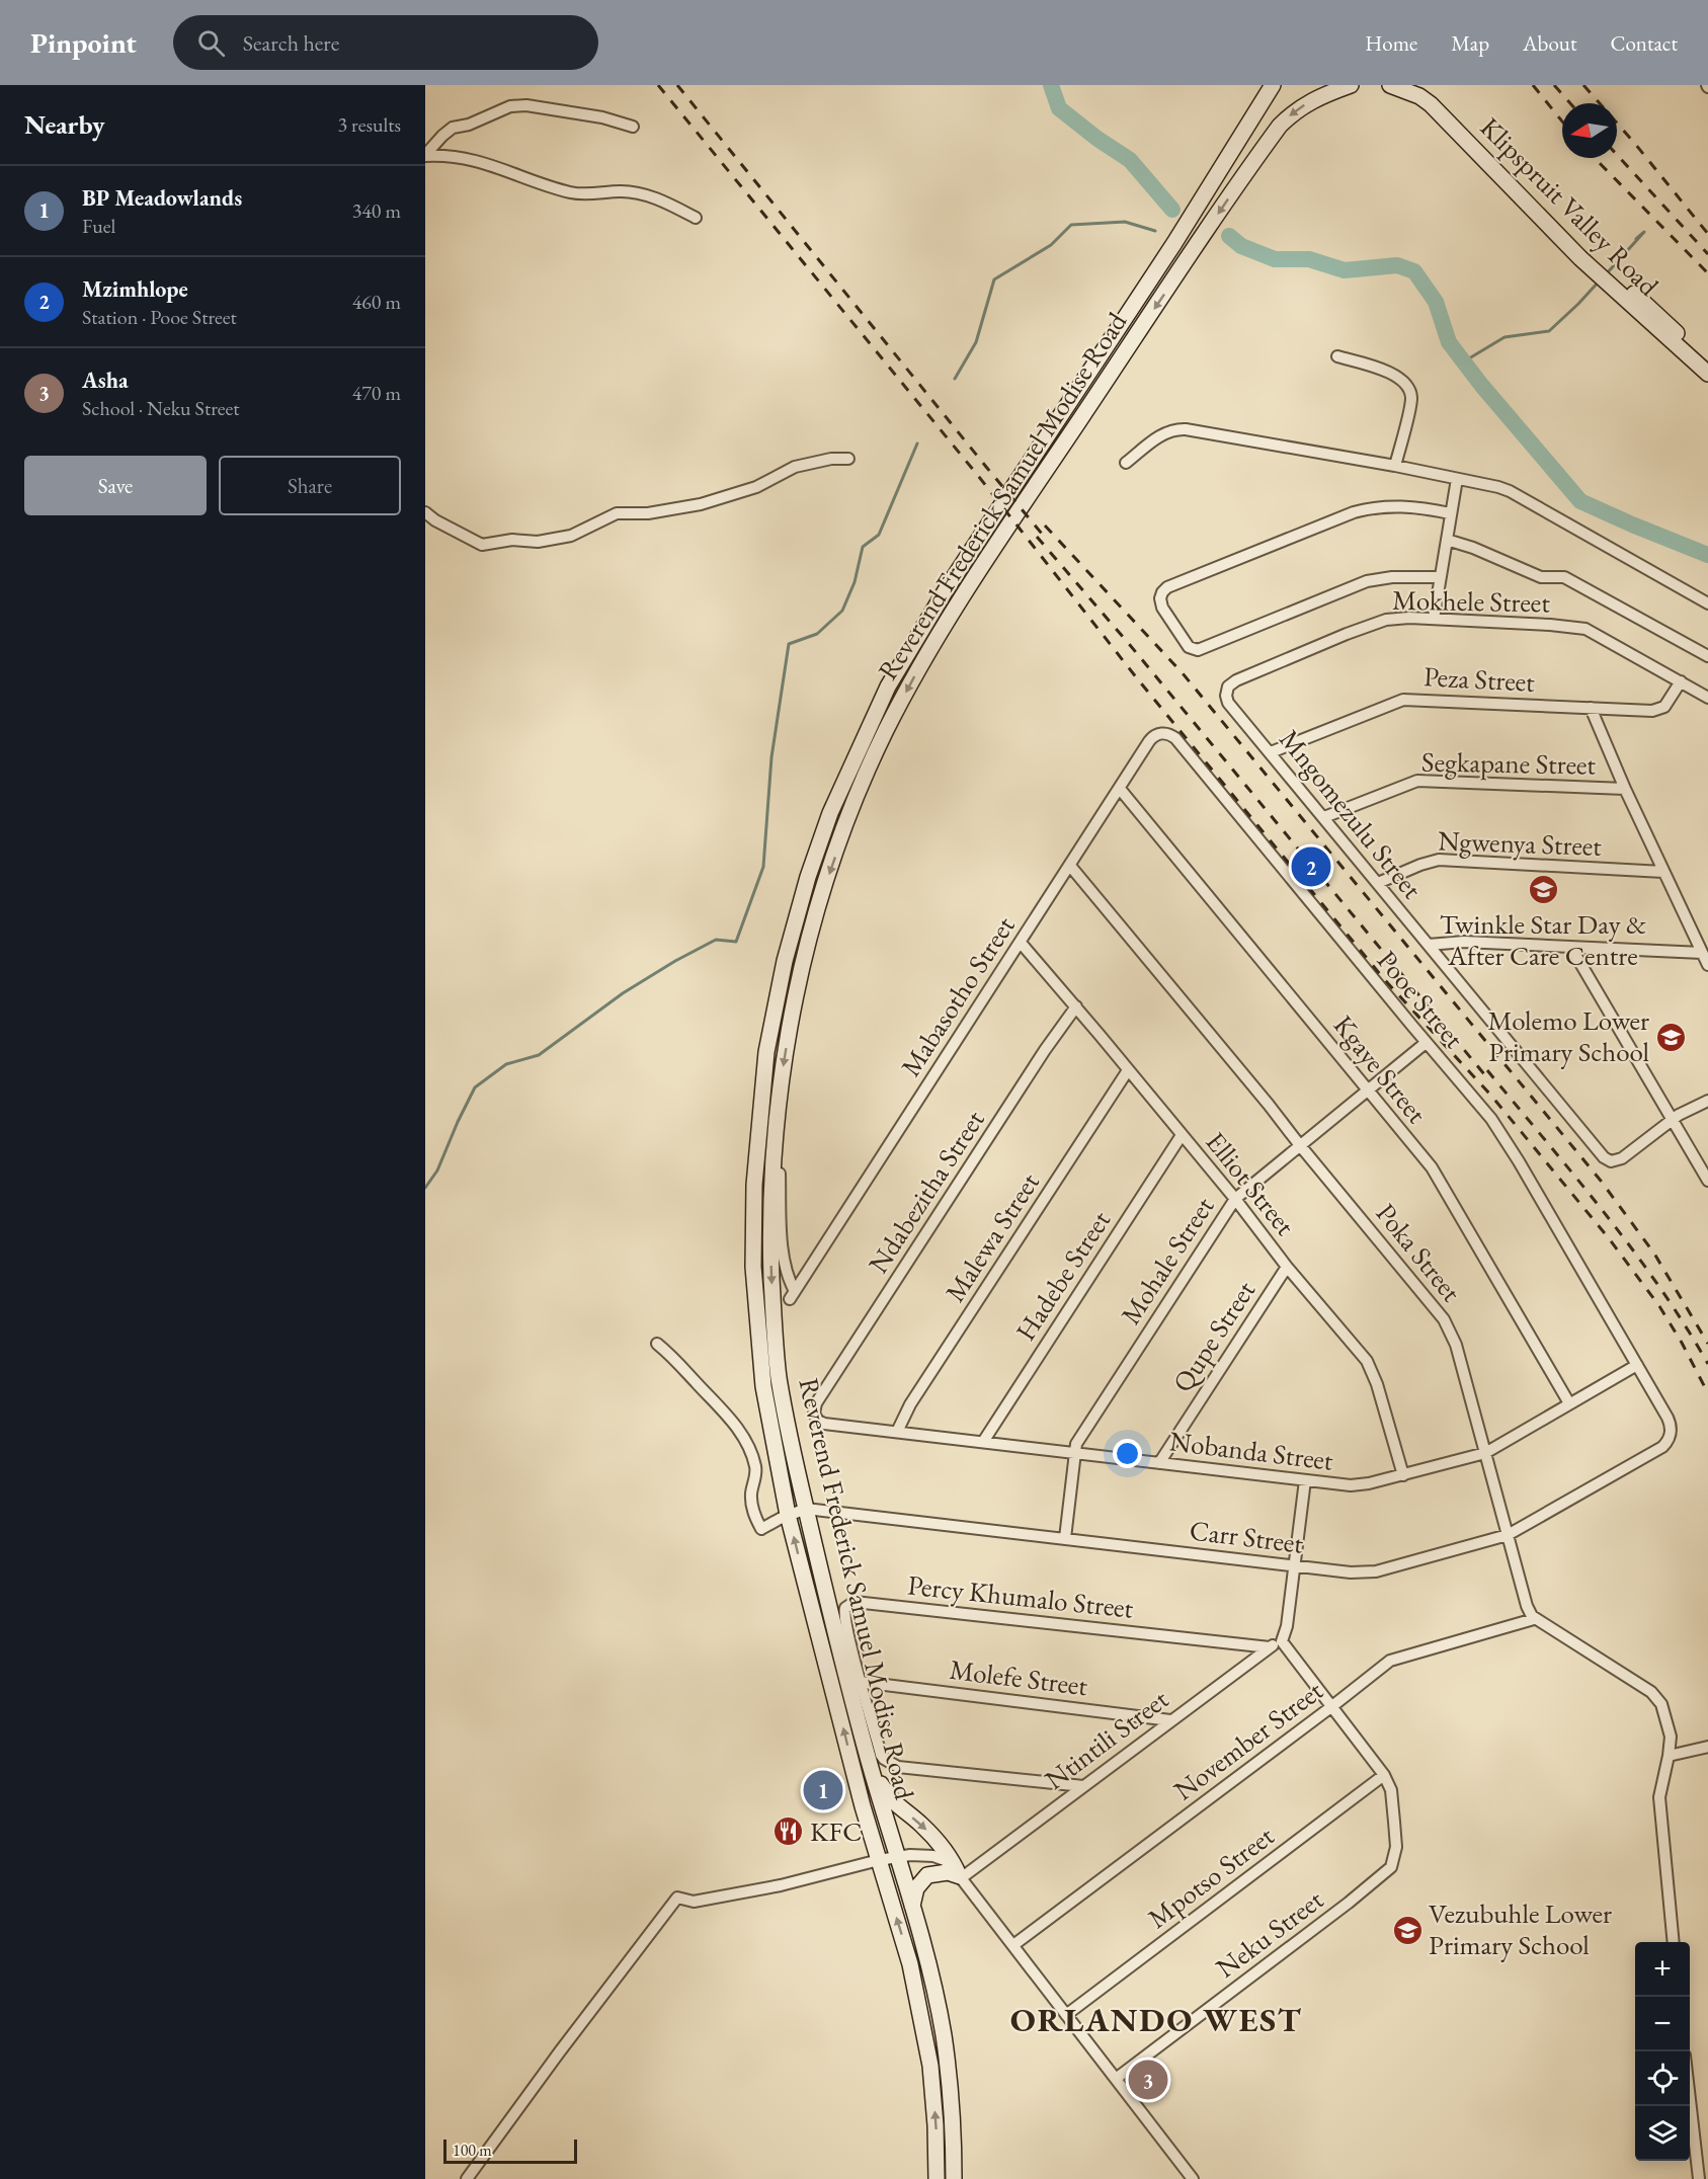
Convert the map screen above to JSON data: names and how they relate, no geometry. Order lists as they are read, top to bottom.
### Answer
{
  "streets": {
    "main road": ["Klipspruit Valley Road", "Reverend Frederick Samuel Modise Road"],
    "street": [
      "Mokhele Street",
      "Peza Street",
      "Segkapane Street",
      "Mngomezulu Street",
      "Ngwenya Street",
      "Mabasotho Street",
      "Pooe Street",
      "Kgaye Street",
      "Elliot Street",
      "Ndabezitha Street",
      "Malewa Street",
      "Poka Street",
      "Mohale Street",
      "Hadebe Street",
      "Qupe Street",
      "Nobanda Street",
      "Carr Street",
      "Percy Khumalo Street",
      "Molefe Street",
      "Ntintili Street",
      "November Street",
      "Mpotso Street",
      "Neku Street"
    ]
  },
  "crossings": [
    ["Reverend Frederick Samuel Modise Road", "Mabasotho Street"],
    ["Reverend Frederick Samuel Modise Road", "Carr Street"],
    ["Mokhele Street", "Peza Street"],
    ["Mokhele Street", "Mngomezulu Street"],
    ["Peza Street", "Mngomezulu Street"],
    ["Segkapane Street", "Mngomezulu Street"],
    ["Mngomezulu Street", "Ngwenya Street"],
    ["Mabasotho Street", "Pooe Street"],
    ["Mabasotho Street", "Kgaye Street"],
    ["Mabasotho Street", "Elliot Street"],
    ["Mabasotho Street", "Poka Street"],
    ["Pooe Street", "Mohale Street"],
    ["Pooe Street", "Nobanda Street"],
    ["Pooe Street", "Carr Street"],
    ["Kgaye Street", "Mohale Street"],
    ["Kgaye Street", "Nobanda Street"],
    ["Elliot Street", "Ndabezitha Street"],
    ["Elliot Street", "Malewa Street"],
    ["Elliot Street", "Mohale Street"],
    ["Elliot Street", "Hadebe Street"],
    ["Elliot Street", "Qupe Street"],
    ["Elliot Street", "Nobanda Street"],
    ["Ndabezitha Street", "Nobanda Street"],
    ["Malewa Street", "Nobanda Street"],
    ["Poka Street", "Mohale Street"],
    ["Poka Street", "Nobanda Street"],
    ["Poka Street", "Carr Street"],
    ["Poka Street", "November Street"],
    ["Mohale Street", "Nobanda Street"],
    ["Mohale Street", "Carr Street"],
    ["Hadebe Street", "Nobanda Street"],
    ["Qupe Street", "Nobanda Street"],
    ["Percy Khumalo Street", "Molefe Street"],
    ["Percy Khumalo Street", "Ntintili Street"],
    ["Molefe Street", "Ntintili Street"],
    ["Mpotso Street", "Neku Street"]
  ],
  "districts": ["ORLANDO WEST"],
  "places": {
    "school or university": ["Twinkle Star Day & After Care Centre", "Molemo Lower Primary School", "Vezubuhle Lower Primary School"],
    "restaurant": ["KFC"]
  },
  "scale_bar": "100 m",
  "north": "left",
  "page": {
    "header": "Pinpoint",
    "search": "Search here",
    "nav": [
      "Home",
      "Map",
      "About",
      "Contact"
    ],
    "heading": ["Nearby", "3 results"],
    "list": [
      {
        "mark": "1",
        "name": "BP Meadowlands",
        "note": "Fuel",
        "value": "340 m"
      },
      {
        "mark": "2",
        "name": "Mzimhlope",
        "note": "Station · Pooe Street",
        "value": "460 m"
      },
      {
        "mark": "3",
        "name": "Asha",
        "note": "School · Neku Street",
        "value": "470 m"
      }
    ],
    "buttons": ["Save", "Share"],
    "pins": ["2", "1", "3"],
    "map_buttons": ["+", "−"],
    "scale": "100 m"
  }
}
